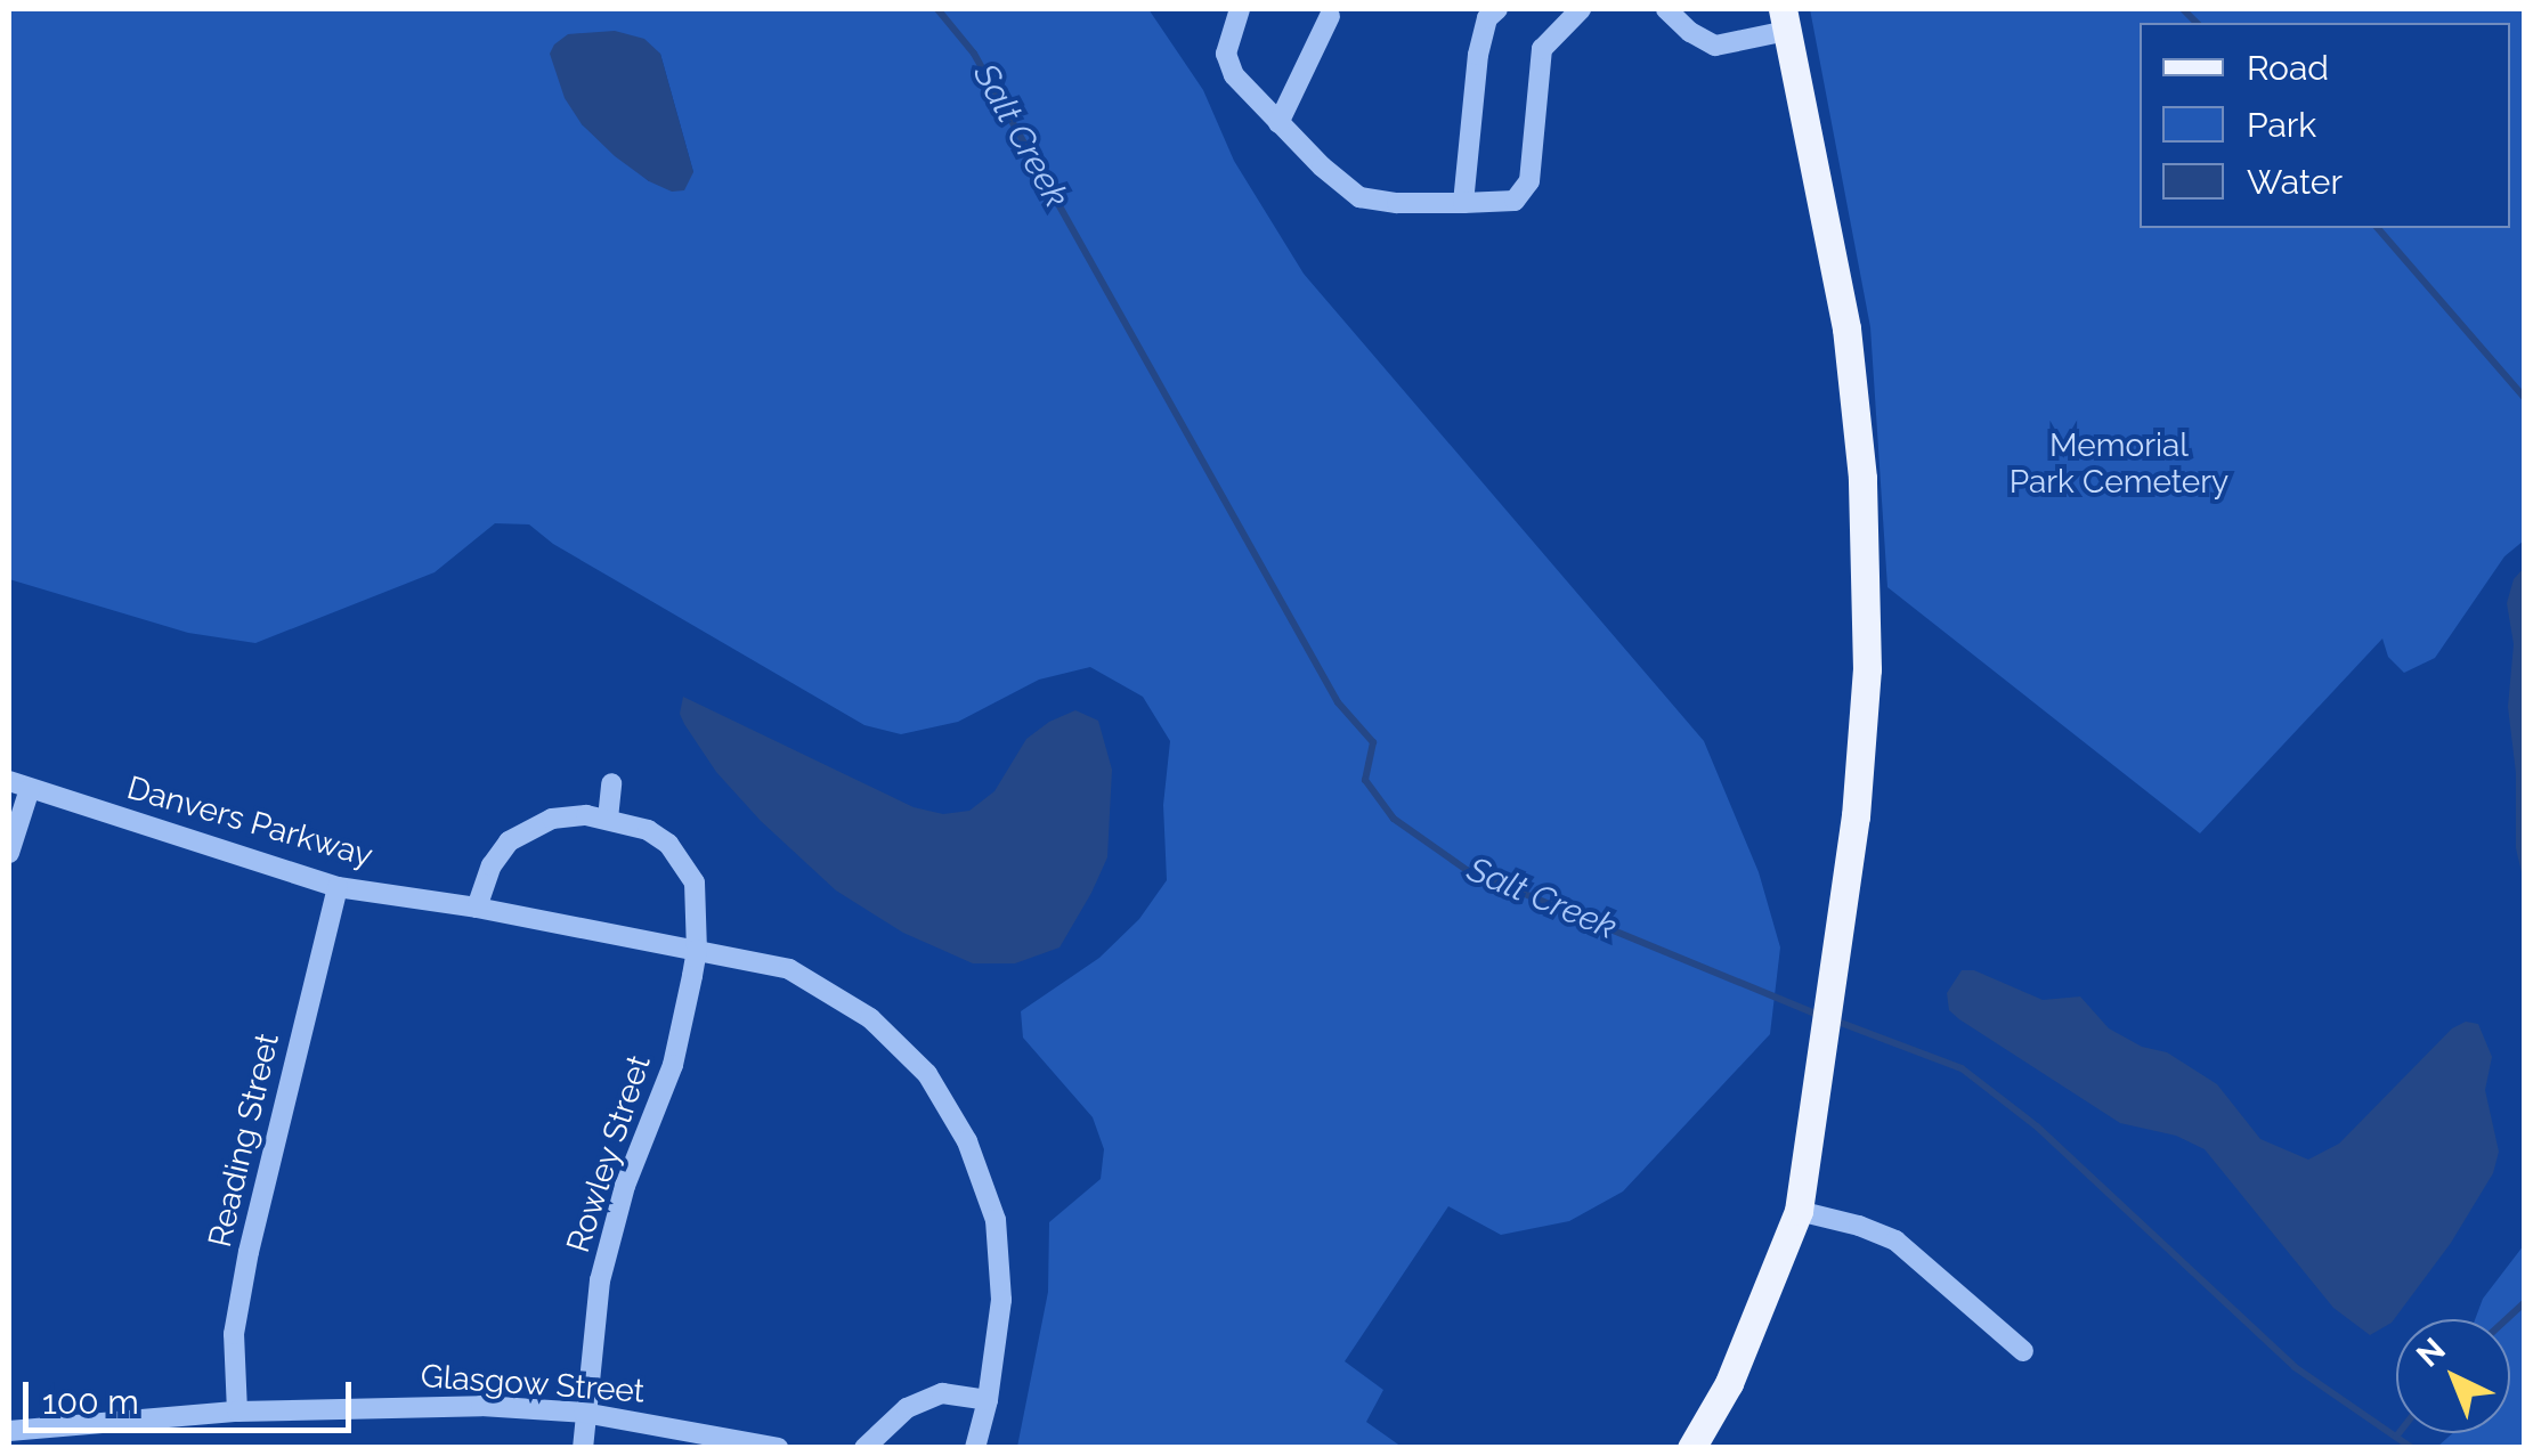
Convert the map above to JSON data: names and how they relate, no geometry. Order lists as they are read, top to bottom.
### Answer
{
  "streets": {
    "street": [
      "Danvers Parkway",
      "Reading Street",
      "Rowley Street",
      "Glasgow Street"
    ]
  },
  "crossings": [
    ["Danvers Parkway", "Reading Street"],
    ["Danvers Parkway", "Rowley Street"],
    ["Reading Street", "Glasgow Street"],
    ["Rowley Street", "Glasgow Street"]
  ],
  "water": ["Salt Creek"],
  "parks": ["Memorial Park Cemetery"],
  "legend": ["Road", "Park", "Water"],
  "scale_bar": "100 m",
  "north": "top left"
}
